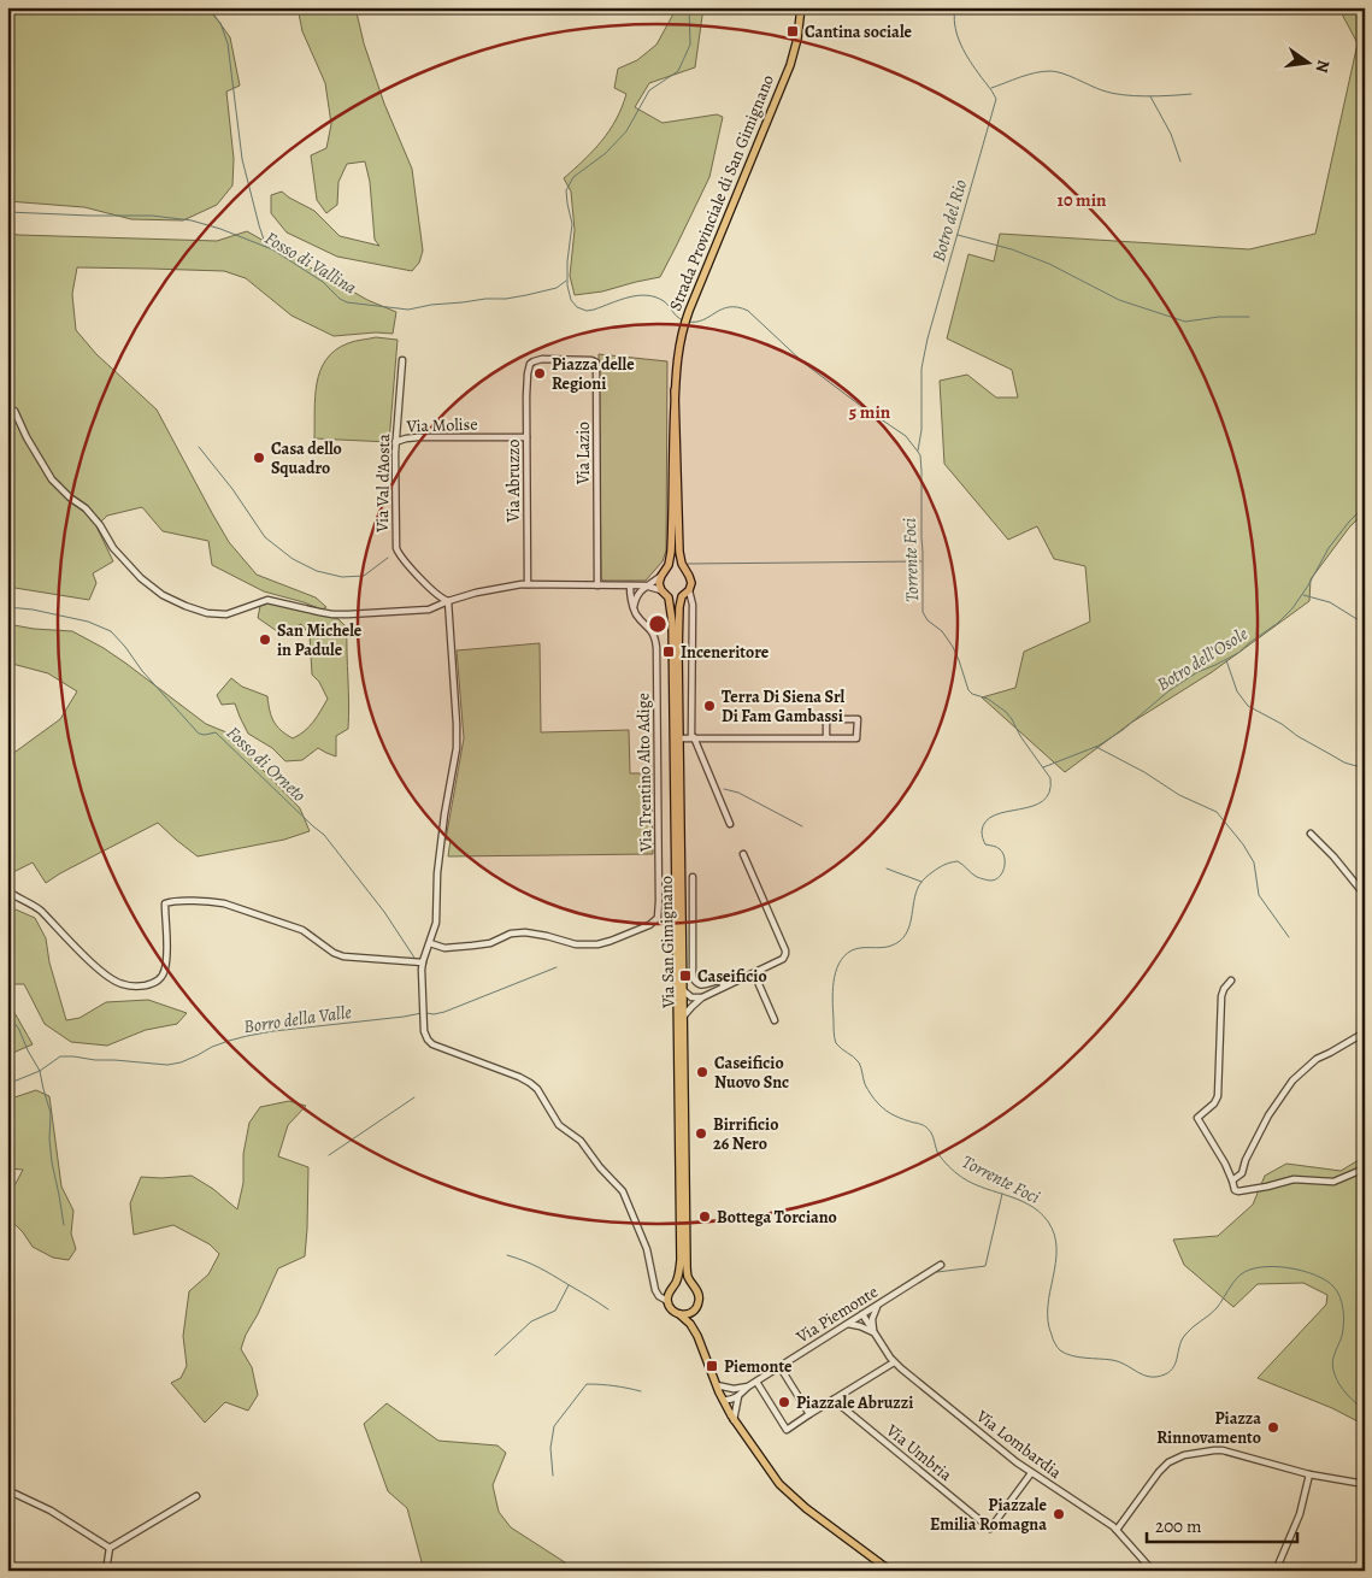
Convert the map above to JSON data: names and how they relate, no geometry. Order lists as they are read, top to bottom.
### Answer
{
  "streets": {
    "main road": ["Strada Provinciale di San Gimignano", "Via San Gimignano"],
    "street": [
      "Via Molise",
      "Via Lazio",
      "Via Abruzzo",
      "Via Val d'Aosta",
      "Via Trentino Alto Adige",
      "Via Piemonte",
      "Via Lombardia",
      "Via Umbria"
    ]
  },
  "crossings": [
    ["Via Molise", "Via Abruzzo"],
    ["Via Molise", "Via Val d'Aosta"],
    ["Via Lazio", "Via Abruzzo"],
    ["Via Piemonte", "Via Lombardia"],
    ["Via Lombardia", "Via Umbria"]
  ],
  "water": [
    "Botro del Rio",
    "Fosso di Vallina",
    "Torrente Foci",
    "Botro dell'Osole",
    "Fosso di Orneto",
    "Borro della Valle"
  ],
  "places": {
    "transit": [
      "Cantina sociale",
      "Inceneritore",
      "Caseificio",
      "Piemonte"
    ],
    "other": [
      "Piazza delle Regioni",
      "Casa dello Squadro",
      "San Michele in Padule",
      "Terra Di Siena Srl Di Fam Gambassi",
      "Caseificio Nuovo Snc",
      "Birrificio 26 Nero",
      "Bottega Torciano",
      "Piazzale Abruzzi",
      "Piazza Rinnovamento",
      "Piazzale Emilia Romagna"
    ]
  },
  "scale_bar": "200 m",
  "north": "right",
  "rings": ["10 min", "5 min"]
}
